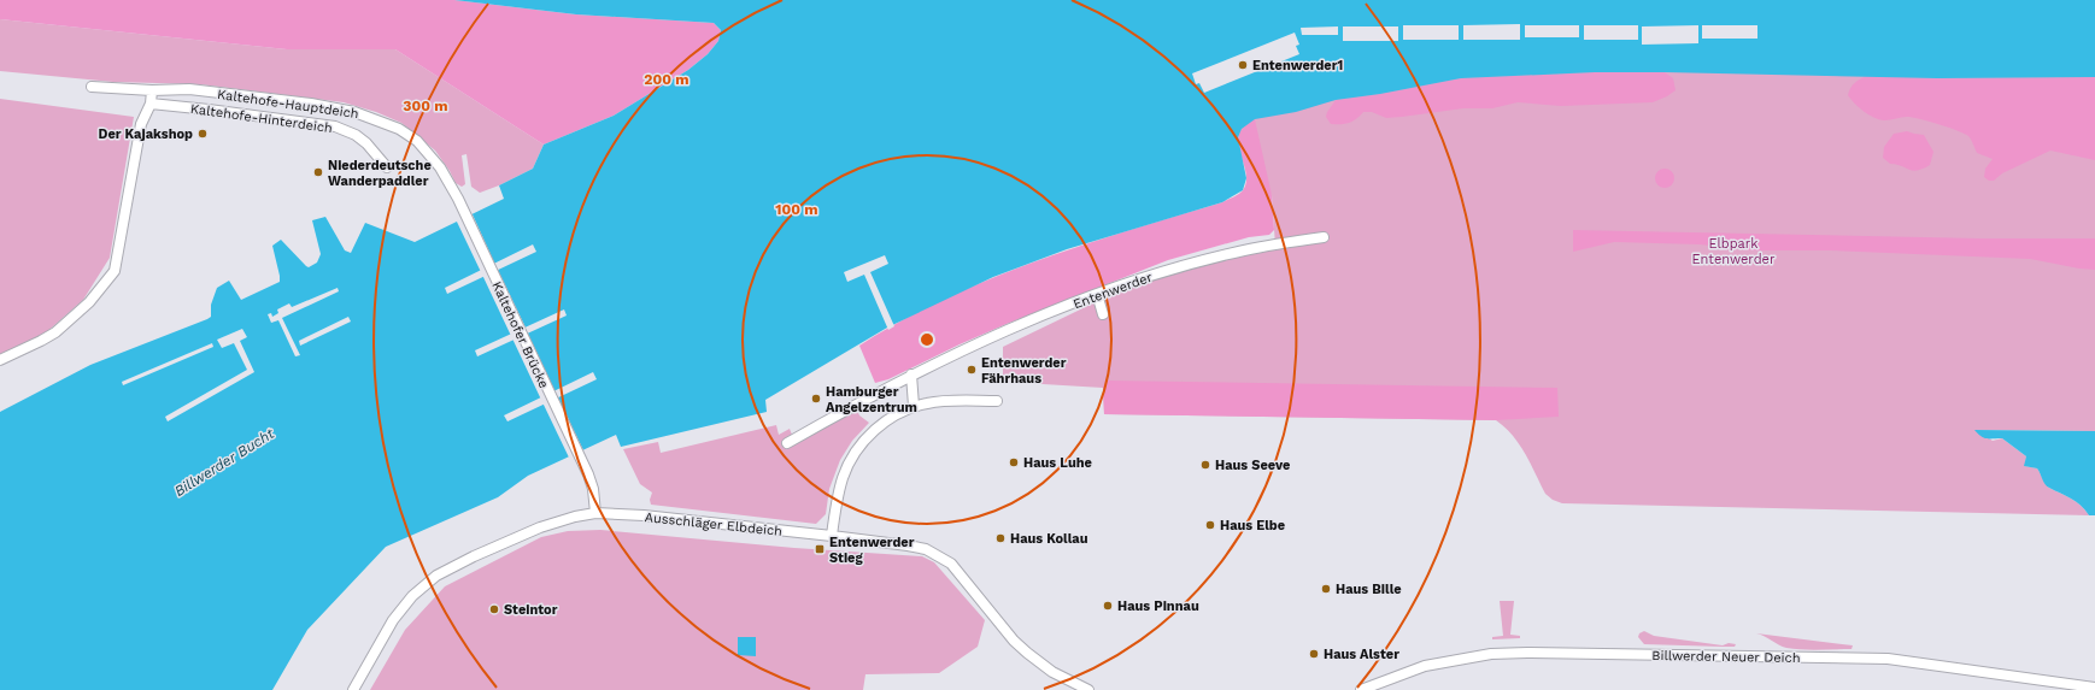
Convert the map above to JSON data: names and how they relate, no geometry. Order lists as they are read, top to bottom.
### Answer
{
  "streets": {
    "street": [
      "Kaltehofe-Hauptdeich",
      "Kaltehofe-Hinterdeich",
      "Entenwerder",
      "Kaltehofer Brücke",
      "Ausschläger Elbdeich",
      "Billwerder Neuer Deich"
    ]
  },
  "crossings": [
    ["Kaltehofe-Hauptdeich", "Kaltehofer Brücke"],
    ["Kaltehofer Brücke", "Ausschläger Elbdeich"]
  ],
  "water": ["Billwerder Bucht"],
  "parks": ["Elbpark Entenwerder"],
  "places": {
    "other": [
      "Entenwerder1",
      "Der Kajakshop",
      "Niederdeutsche Wanderpaddler",
      "Entenwerder Fährhaus",
      "Hamburger Angelzentrum",
      "Haus Luhe",
      "Haus Seeve",
      "Haus Elbe",
      "Haus Kollau",
      "Haus Bille",
      "Haus Pinnau",
      "Steintor",
      "Haus Alster"
    ],
    "transit": ["Entenwerder Stieg"]
  },
  "rings": ["200 m", "300 m", "100 m"]
}
